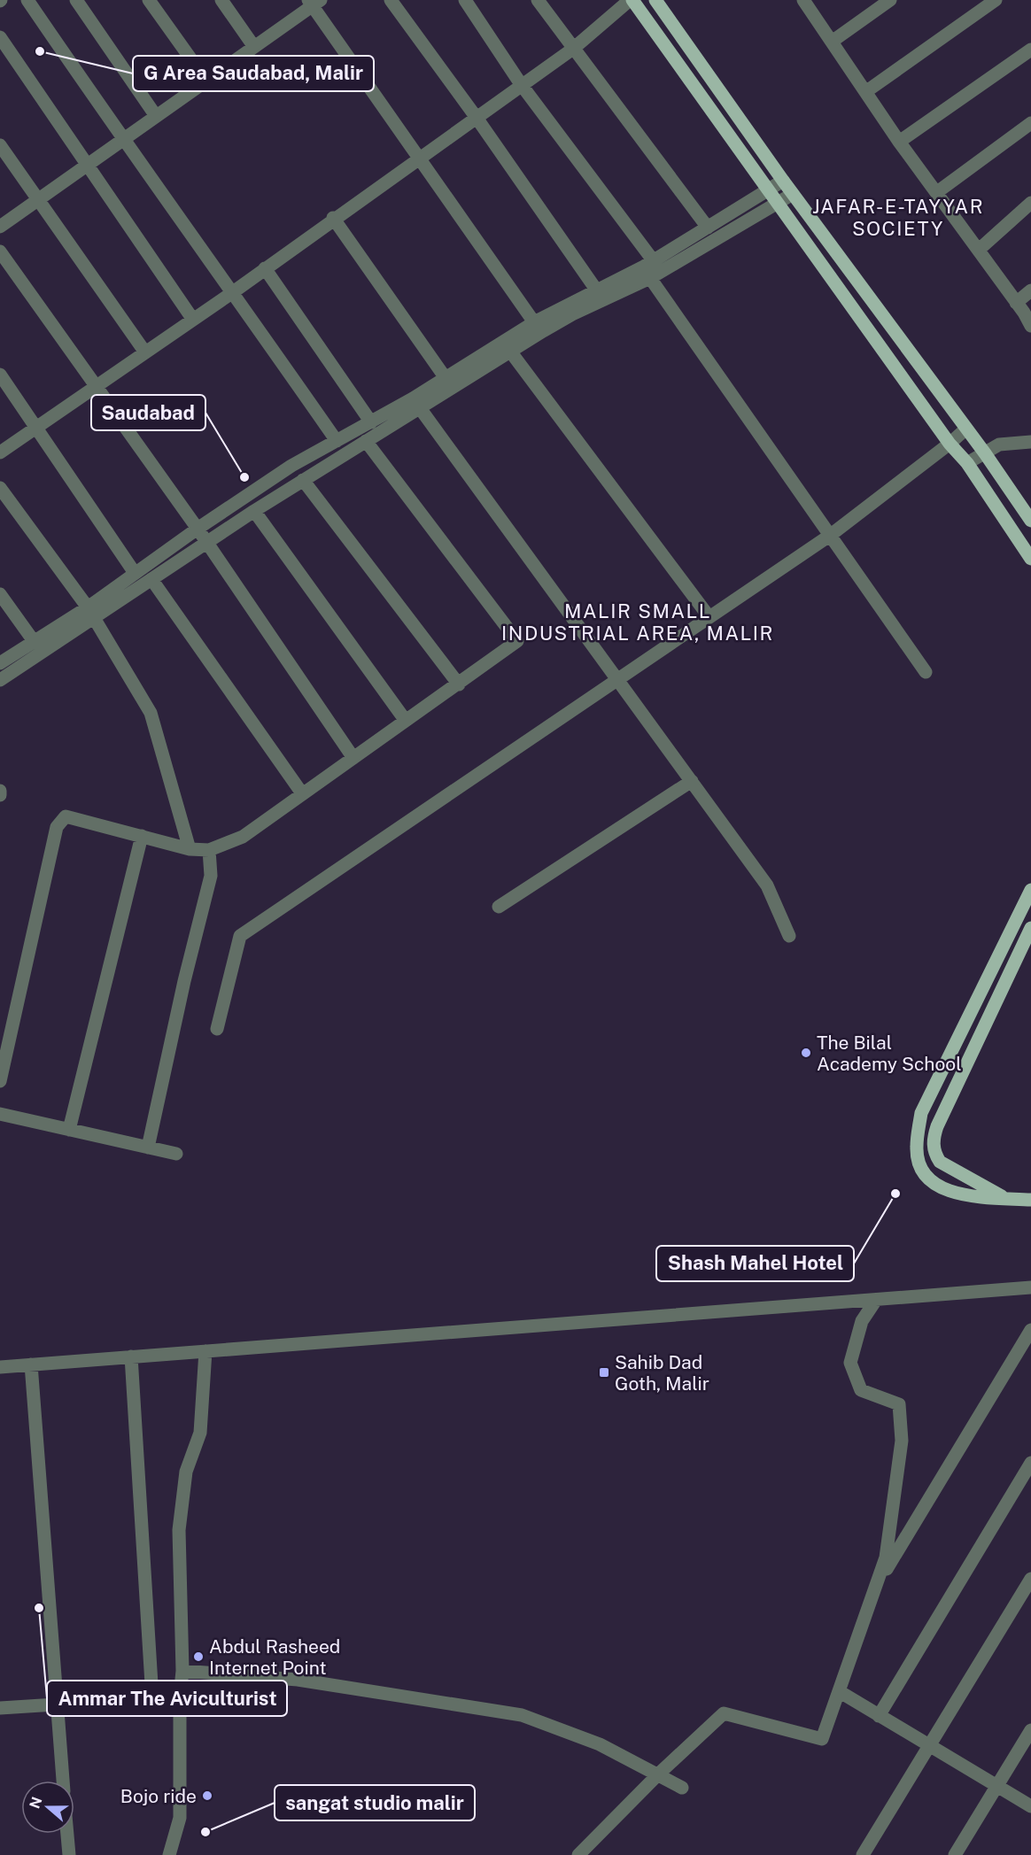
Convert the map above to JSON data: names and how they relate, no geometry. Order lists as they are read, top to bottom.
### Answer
{
  "districts": ["JAFAR-E-TAYYAR SOCIETY", "MALIR SMALL INDUSTRIAL AREA, MALIR"],
  "places": {
    "other": [
      "G Area Saudabad, Malir",
      "Saudabad",
      "The Bilal Academy School",
      "Shash Mahel Hotel",
      "Ammar The Aviculturist",
      "Abdul Rasheed Internet Point",
      "Bojo ride",
      "sangat studio malir"
    ],
    "transit": ["Sahib Dad Goth, Malir"]
  },
  "north": "left"
}
